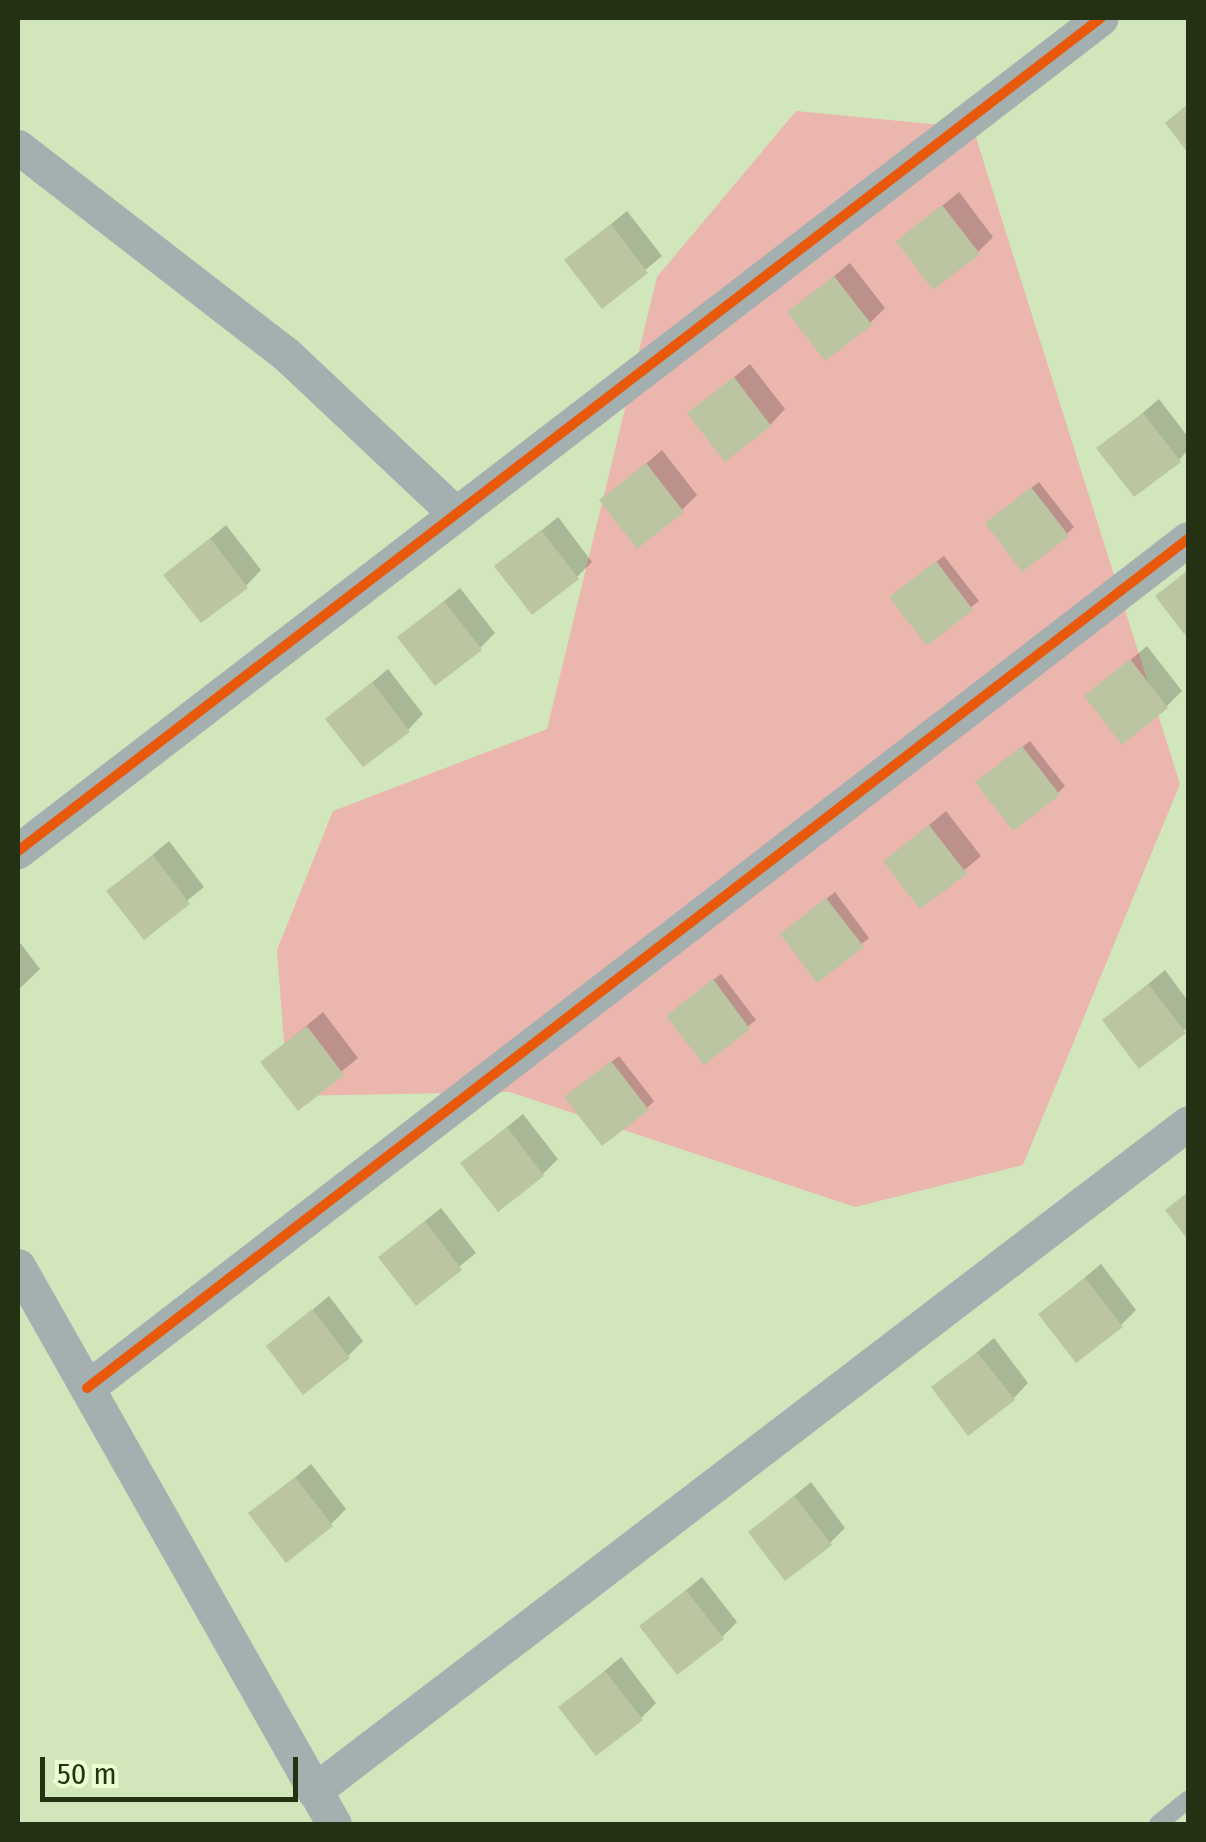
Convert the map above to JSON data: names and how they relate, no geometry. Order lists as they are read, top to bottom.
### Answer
{
  "scale_bar": "50 m"
}
